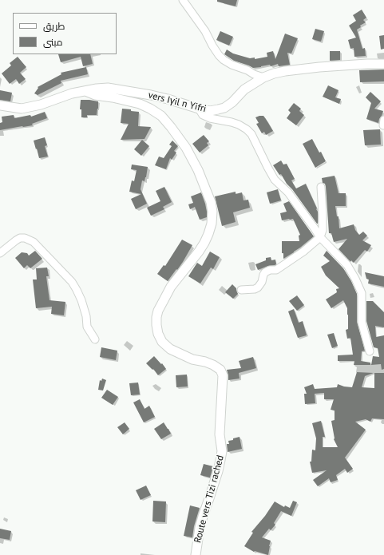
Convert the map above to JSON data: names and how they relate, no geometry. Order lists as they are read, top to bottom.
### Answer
{
  "streets": {
    "main road": ["vers Iγil n Yifri", "Route vers Tizi rached"]
  },
  "crossings": [
    ["vers Iγil n Yifri", "Route vers Tizi rached"]
  ],
  "legend": ["طريق", "مبنى"]
}
